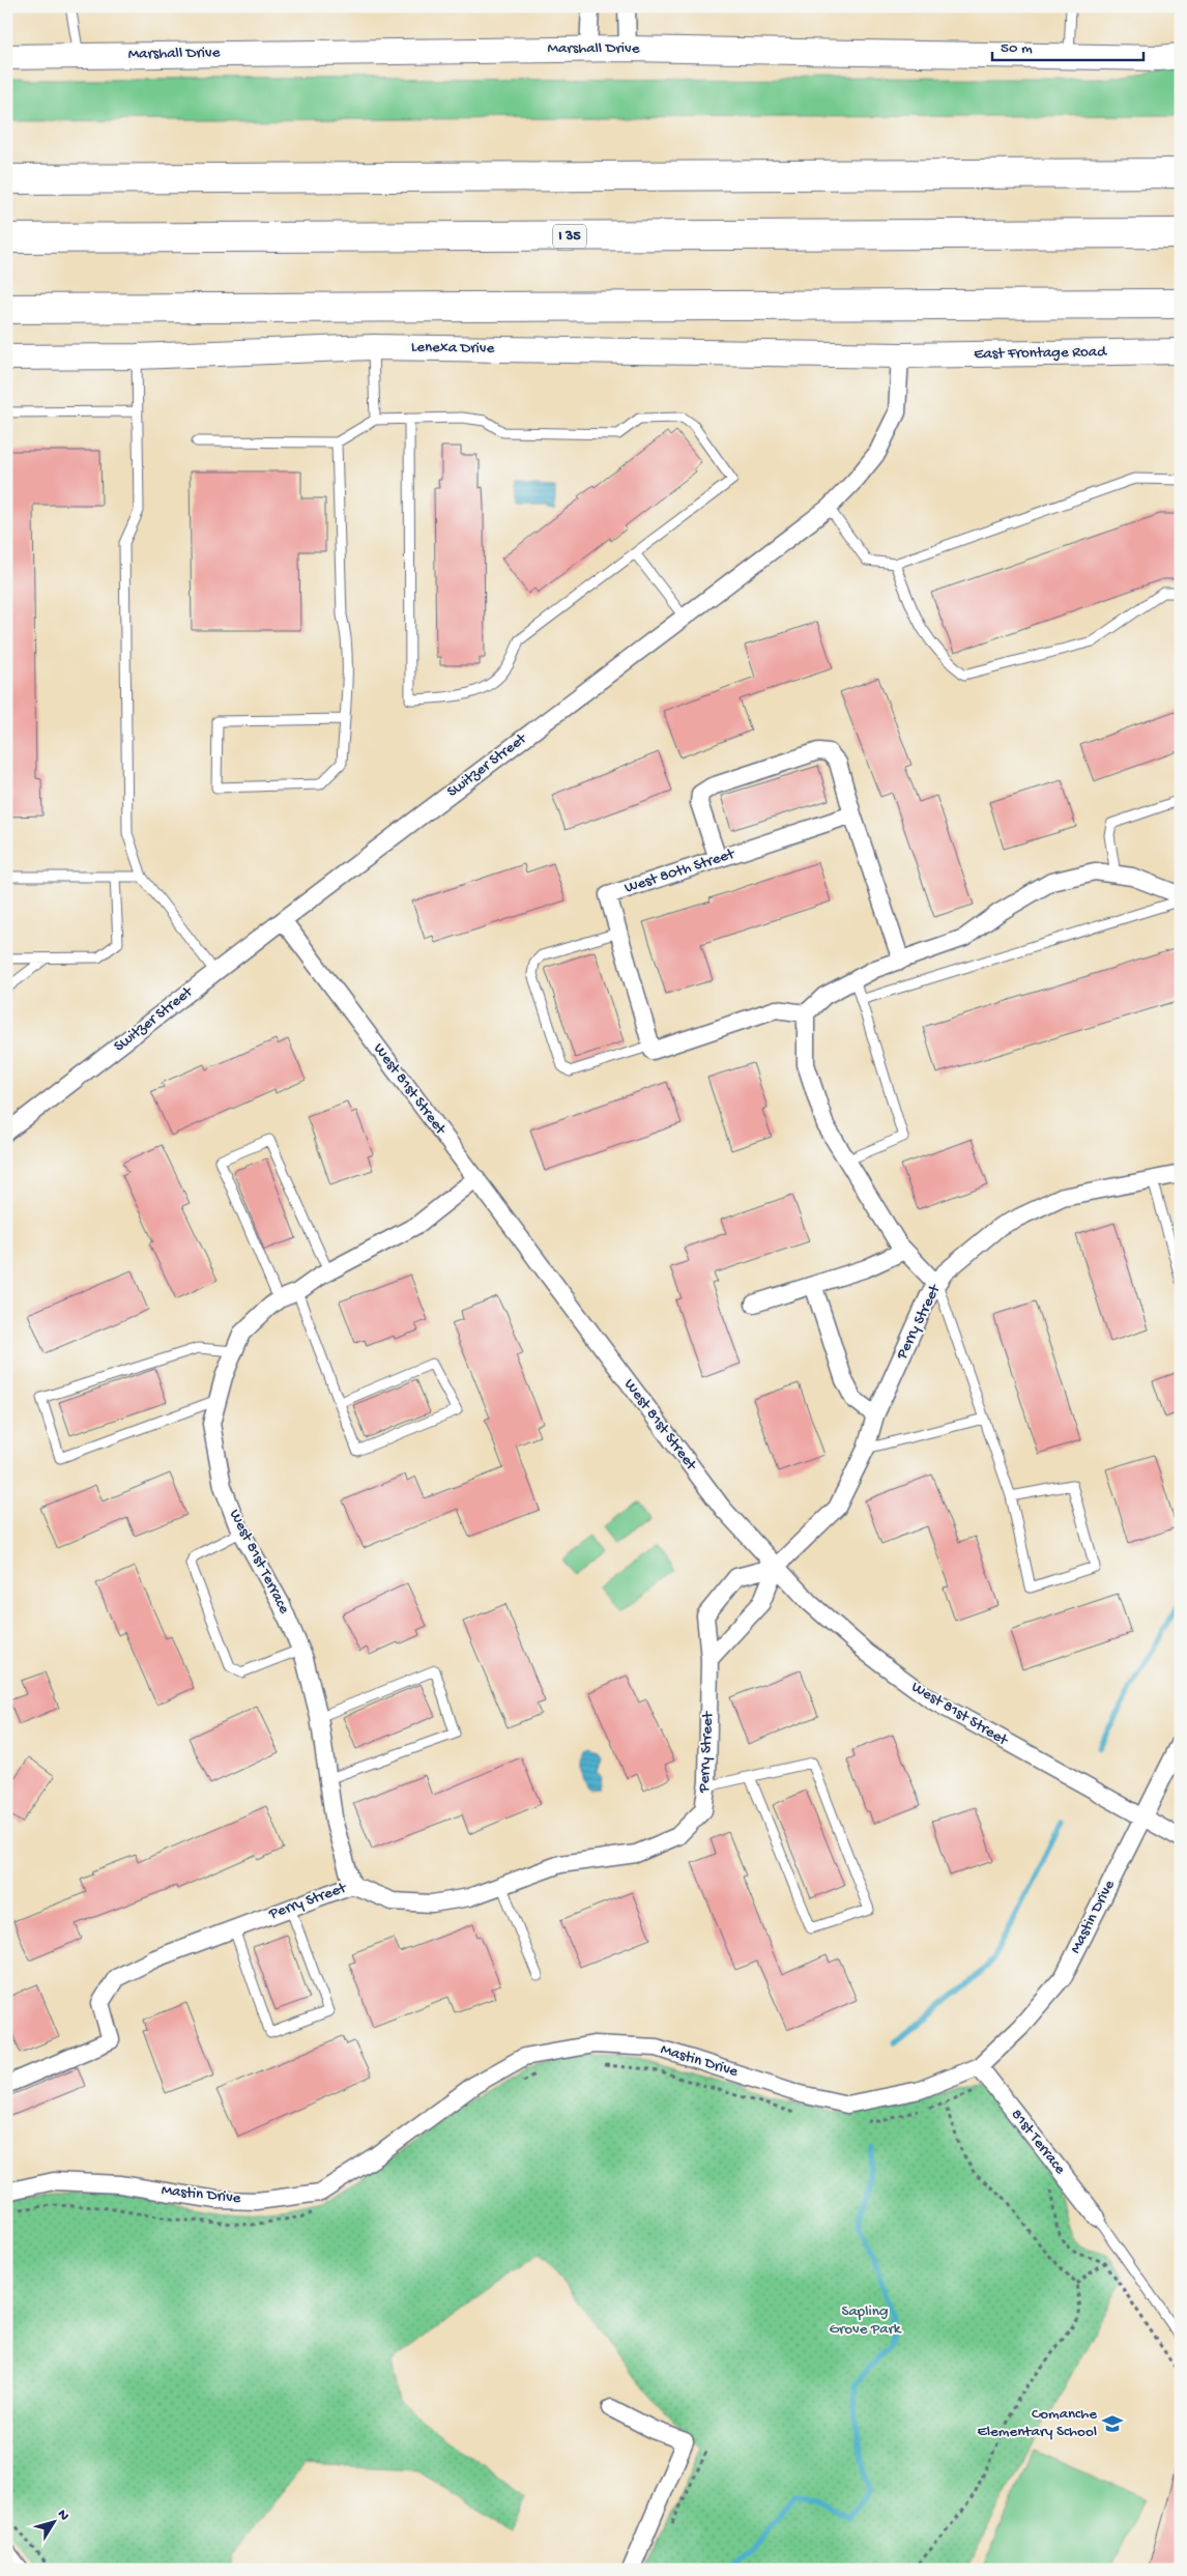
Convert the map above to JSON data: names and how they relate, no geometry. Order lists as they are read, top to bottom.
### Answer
{
  "streets": {
    "highway": ["I 35"],
    "street": [
      "Marshall Drive",
      "Lenexa Drive",
      "East Frontage Road",
      "Switzer Street",
      "West 80th Street",
      "West 81st Street",
      "Perry Street",
      "West 81st Terrace",
      "Mastin Drive",
      "81st Terrace"
    ]
  },
  "crossings": [
    ["Lenexa Drive", "East Frontage Road"],
    ["Lenexa Drive", "Switzer Street"],
    ["East Frontage Road", "Switzer Street"],
    ["Switzer Street", "West 81st Street"],
    ["West 81st Street", "Perry Street"],
    ["West 81st Street", "West 81st Terrace"],
    ["West 81st Street", "Mastin Drive"],
    ["Perry Street", "West 81st Terrace"],
    ["Mastin Drive", "81st Terrace"]
  ],
  "parks": ["Sapling Grove Park"],
  "places": {
    "school or university": ["Comanche Elementary School"]
  },
  "scale_bar": "50 m",
  "north": "top right"
}
